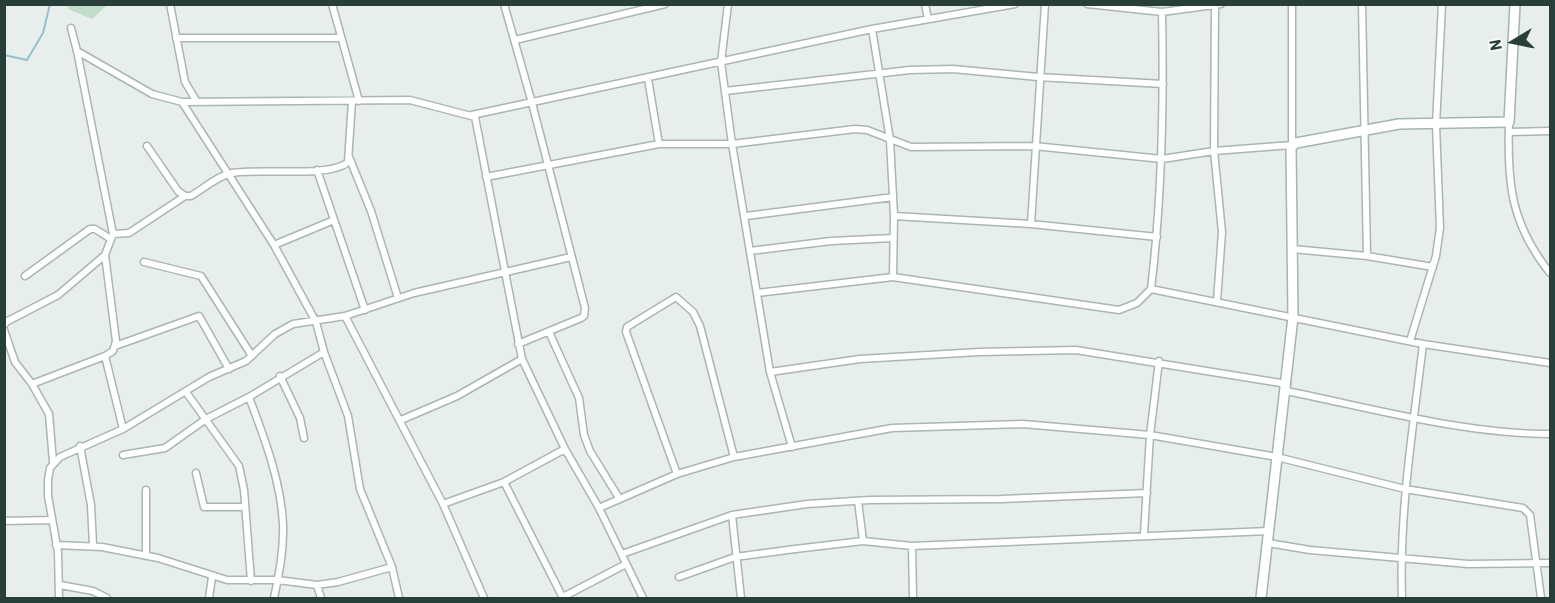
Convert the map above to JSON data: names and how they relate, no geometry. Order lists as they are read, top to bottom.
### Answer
{
  "north": "left"
}
